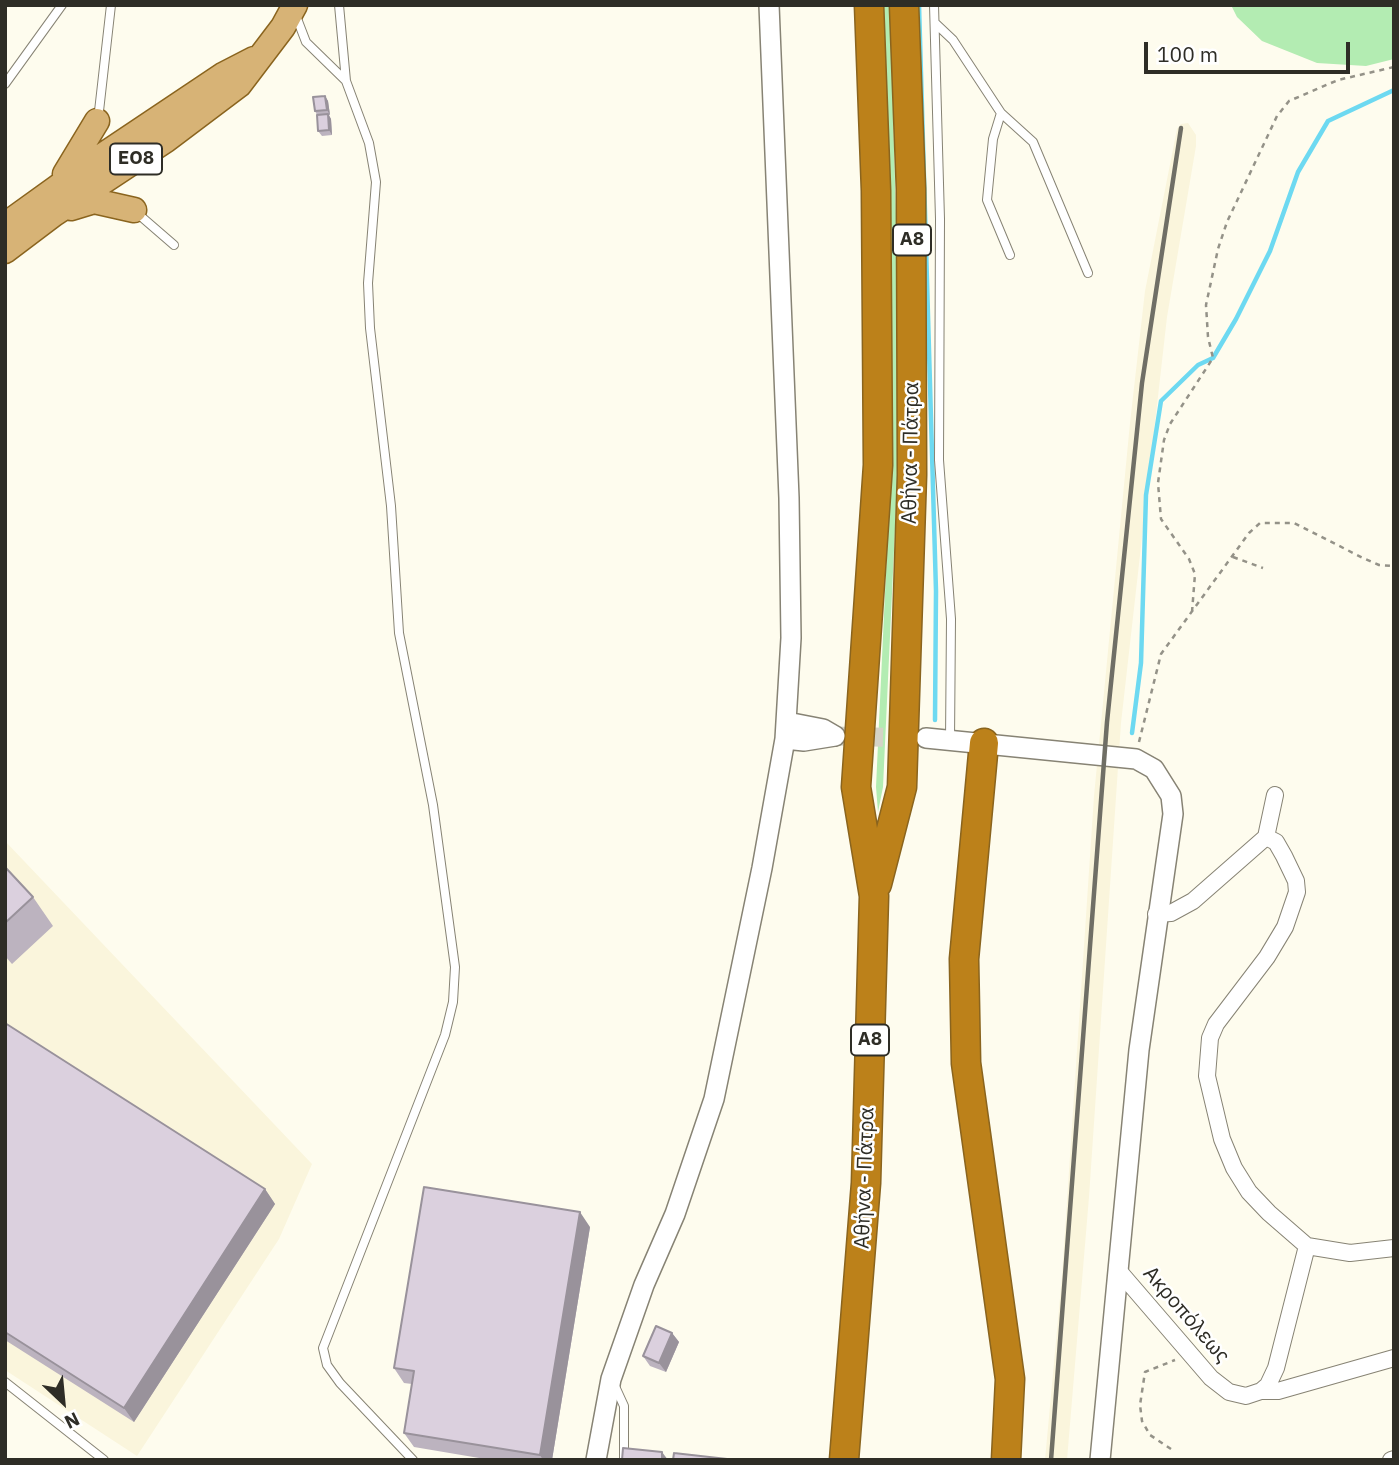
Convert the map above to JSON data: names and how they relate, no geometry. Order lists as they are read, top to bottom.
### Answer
{
  "streets": {
    "highway": ["Α8", "Αθήνα - Πάτρα"],
    "main road": ["ΕΟ8"],
    "street": ["Ακροπόλεως"]
  },
  "scale_bar": "100 m",
  "north": "bottom right"
}
